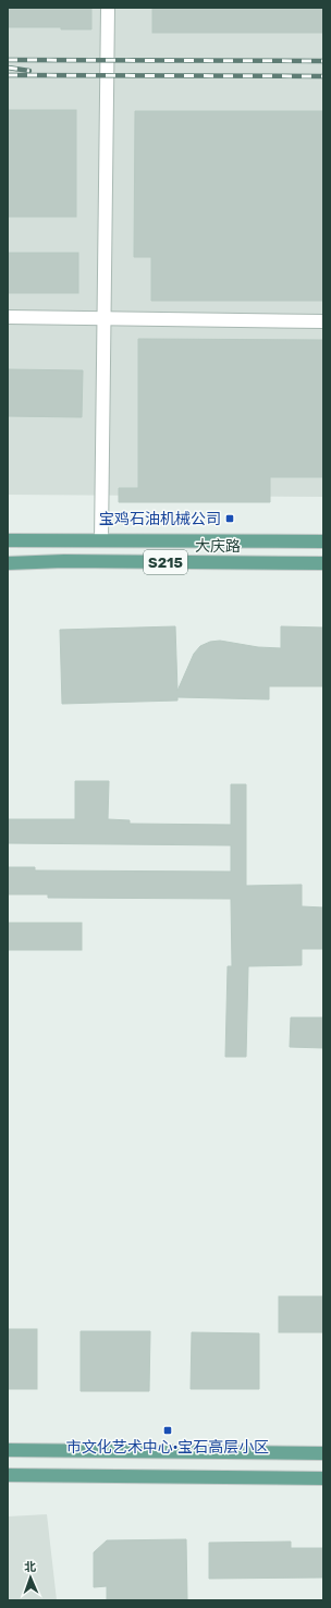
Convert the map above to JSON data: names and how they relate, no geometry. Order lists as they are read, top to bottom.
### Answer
{
  "streets": {
    "main road": ["大庆路", "S215"]
  },
  "places": {
    "transit": ["宝鸡石油机械公司", "市文化艺术中心·宝石高层小区"]
  },
  "north": "top"
}
